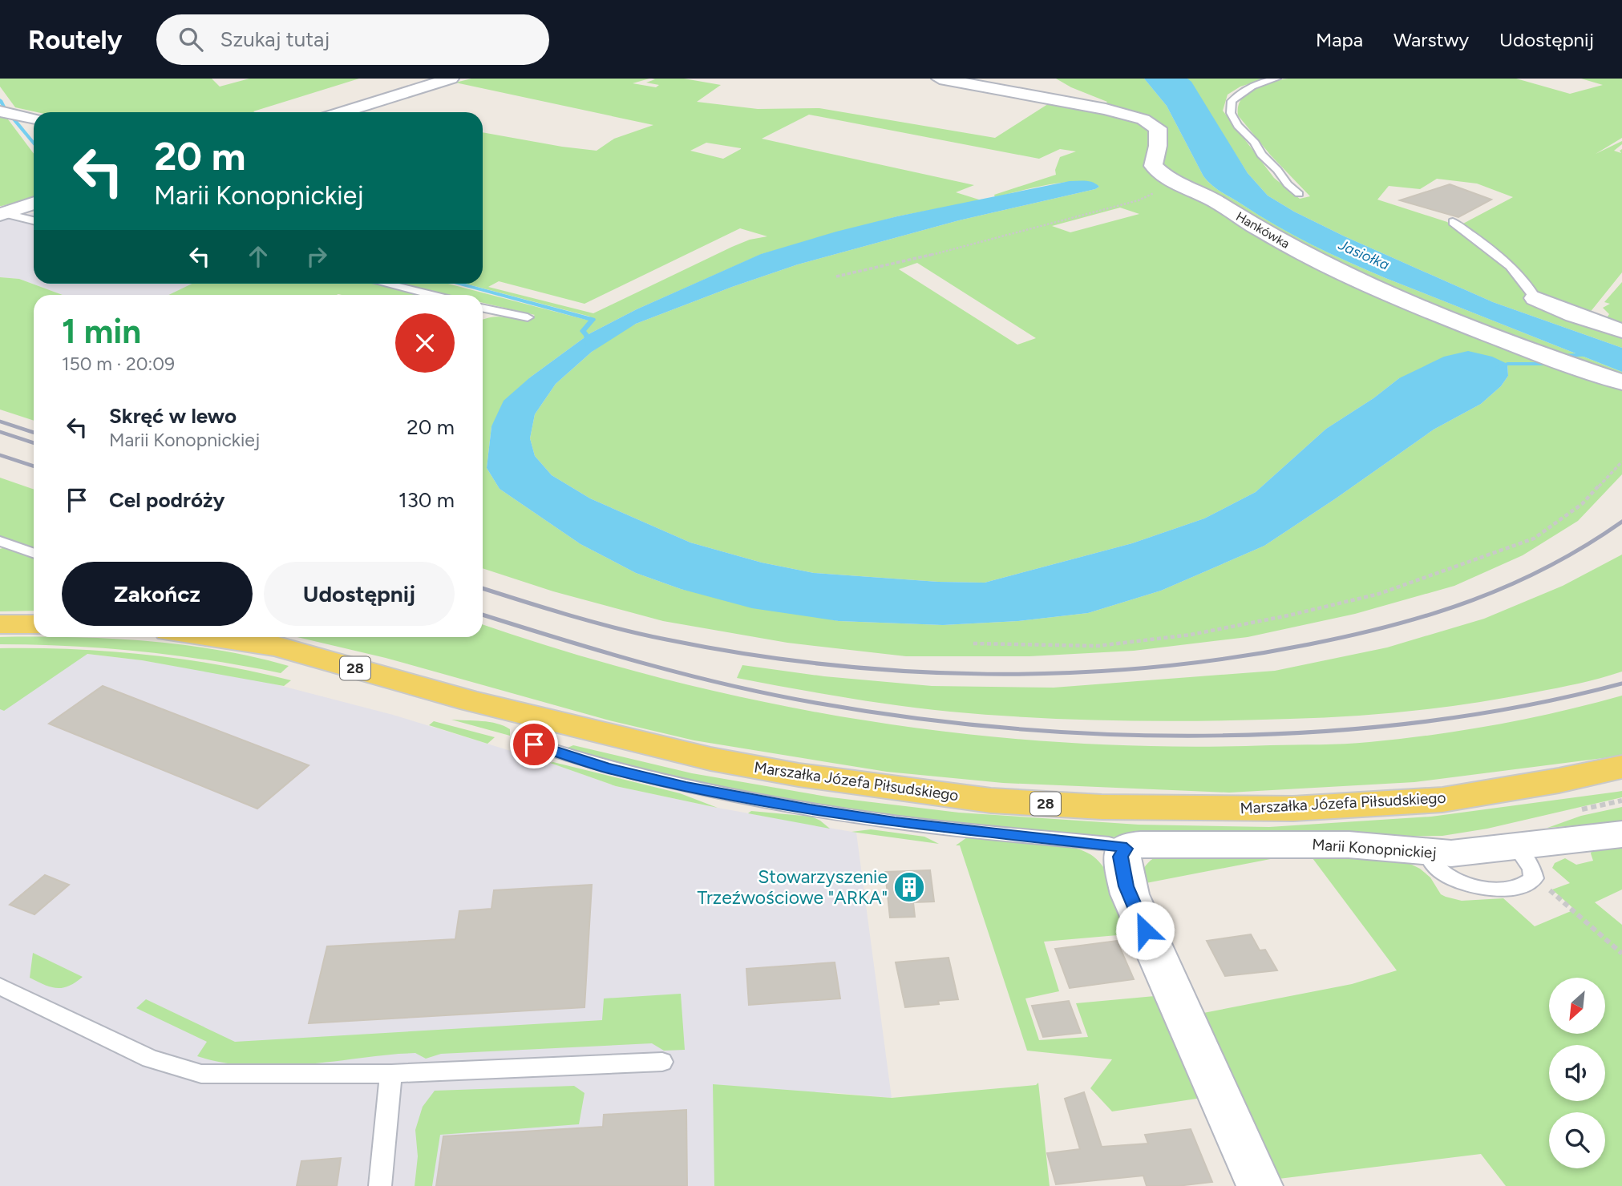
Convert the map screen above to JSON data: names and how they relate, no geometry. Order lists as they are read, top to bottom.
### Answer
{
  "streets": {
    "main road": ["28", "Marszałka Józefa Piłsudskiego"],
    "street": ["Hankówka", "Marii Konopnickiej"]
  },
  "crossings": [
    ["Marszałka Józefa Piłsudskiego", "Marii Konopnickiej"]
  ],
  "water": ["Jasiołka"],
  "places": {
    "building": ["Stowarzyszenie Trzeźwościowe \"ARKA\""]
  },
  "north": "bottom left",
  "page": {
    "header": "Routely",
    "search": "Szukaj tutaj",
    "nav": ["Mapa", "Warstwy", "Udostępnij"],
    "turn": ["20 m", "Marii Konopnickiej"],
    "heading": ["1 min", "150 m · 20:09"],
    "list": [
      {
        "name": "Skręć w lewo",
        "note": "Marii Konopnickiej",
        "value": "20 m"
      },
      {
        "name": "Cel podróży",
        "value": "130 m"
      }
    ],
    "buttons": ["Zakończ", "Udostępnij"]
  }
}
